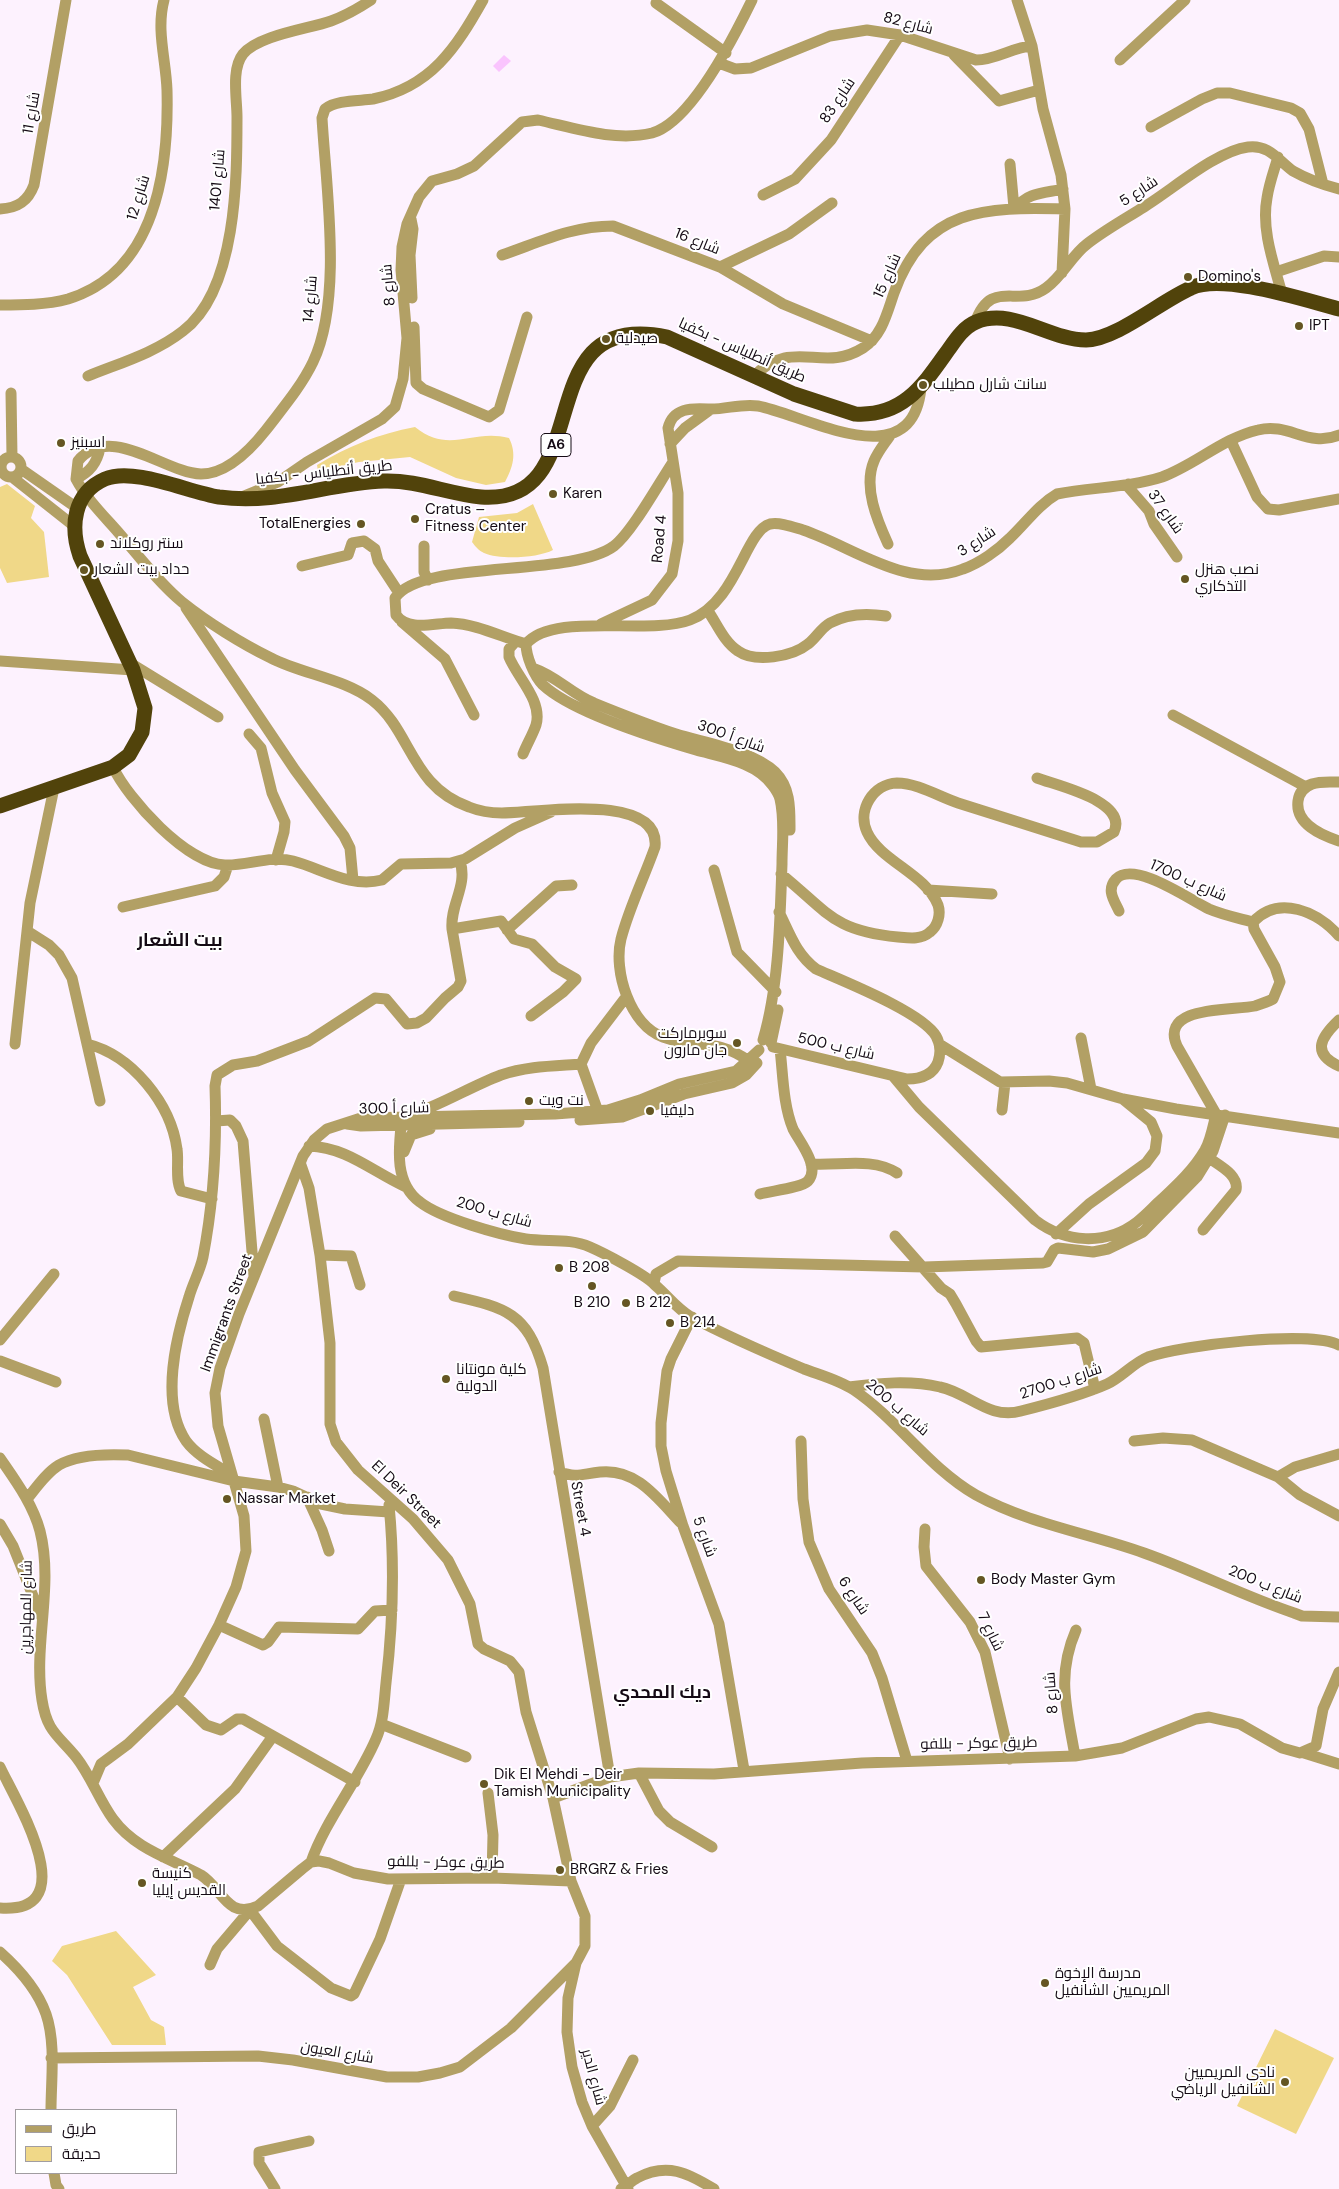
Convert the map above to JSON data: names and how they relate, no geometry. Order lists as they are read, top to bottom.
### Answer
{
  "streets": {
    "highway": ["طريق أنطلياس - بكفيا", "A6"],
    "street": [
      "شارع 82",
      "شارع 83",
      "شارع 11",
      "شارع 1401",
      "شارع 5",
      "شارع 12",
      "شارع 16",
      "شارع 15",
      "شارع 8",
      "شارع 14",
      "شارع 37",
      "Road 4",
      "شارع 3",
      "شارع أ 300",
      "شارع ب 1700",
      "شارع ب 500",
      "شارع ب 200",
      "Immigrants Street",
      "شارع ب 2700",
      "El Deir Street",
      "Street 4",
      "شارع 6",
      "شارع المهاجرين",
      "شارع 7",
      "طريق عوكر - بللفو",
      "شارع العيون",
      "شارع الدير"
    ]
  },
  "crossings": [
    ["شارع 82", "شارع 83"],
    ["شارع 82", "شارع 8"],
    ["شارع 5", "طريق أنطلياس - بكفيا"],
    ["شارع 5", "شارع ب 200"],
    ["شارع 5", "طريق عوكر - بللفو"],
    ["شارع 16", "شارع 15"],
    ["شارع 15", "طريق أنطلياس - بكفيا"],
    ["شارع 8", "طريق أنطلياس - بكفيا"],
    ["شارع 8", "طريق عوكر - بللفو"],
    ["شارع 37", "شارع 3"],
    ["Road 4", "شارع 3"],
    ["شارع أ 300", "شارع ب 500"],
    ["شارع أ 300", "شارع ب 200"],
    ["شارع أ 300", "Immigrants Street"],
    ["شارع ب 200", "شارع ب 2700"],
    ["Immigrants Street", "El Deir Street"],
    ["El Deir Street", "طريق عوكر - بللفو"],
    ["El Deir Street", "شارع العيون"],
    ["El Deir Street", "شارع الدير"],
    ["Street 4", "طريق عوكر - بللفو"],
    ["شارع 6", "طريق عوكر - بللفو"],
    ["شارع 7", "طريق عوكر - بللفو"],
    ["شارع العيون", "شارع الدير"]
  ],
  "districts": ["بيت الشعار", "ديك المحدي"],
  "places": [
    "Domino's",
    "IPT",
    "صيدلية",
    "سانت شارل مطيلب",
    "اسبنيز",
    "Karen",
    "Cratus – Fitness Center",
    "TotalEnergies",
    "سنتر روكلاند",
    "حداد بيت الشعار",
    "نصب هنزل التذكاري",
    "سوبرماركت جان مارون",
    "نت ويت",
    "دليفيا",
    "B 208",
    "B 210",
    "B 212",
    "B 214",
    "كلية مونتانا الدولية",
    "Nassar Market",
    "Body Master Gym",
    "Dik El Mehdi - Deir Tamish Municipality",
    "BRGRZ & Fries",
    "كنيسة القديس إيليا",
    "مدرسة الإخوة المريميين الشانفيل",
    "نادي المريميين الشانفيل الرياضي"
  ],
  "legend": ["طريق", "حديقة"]
}
